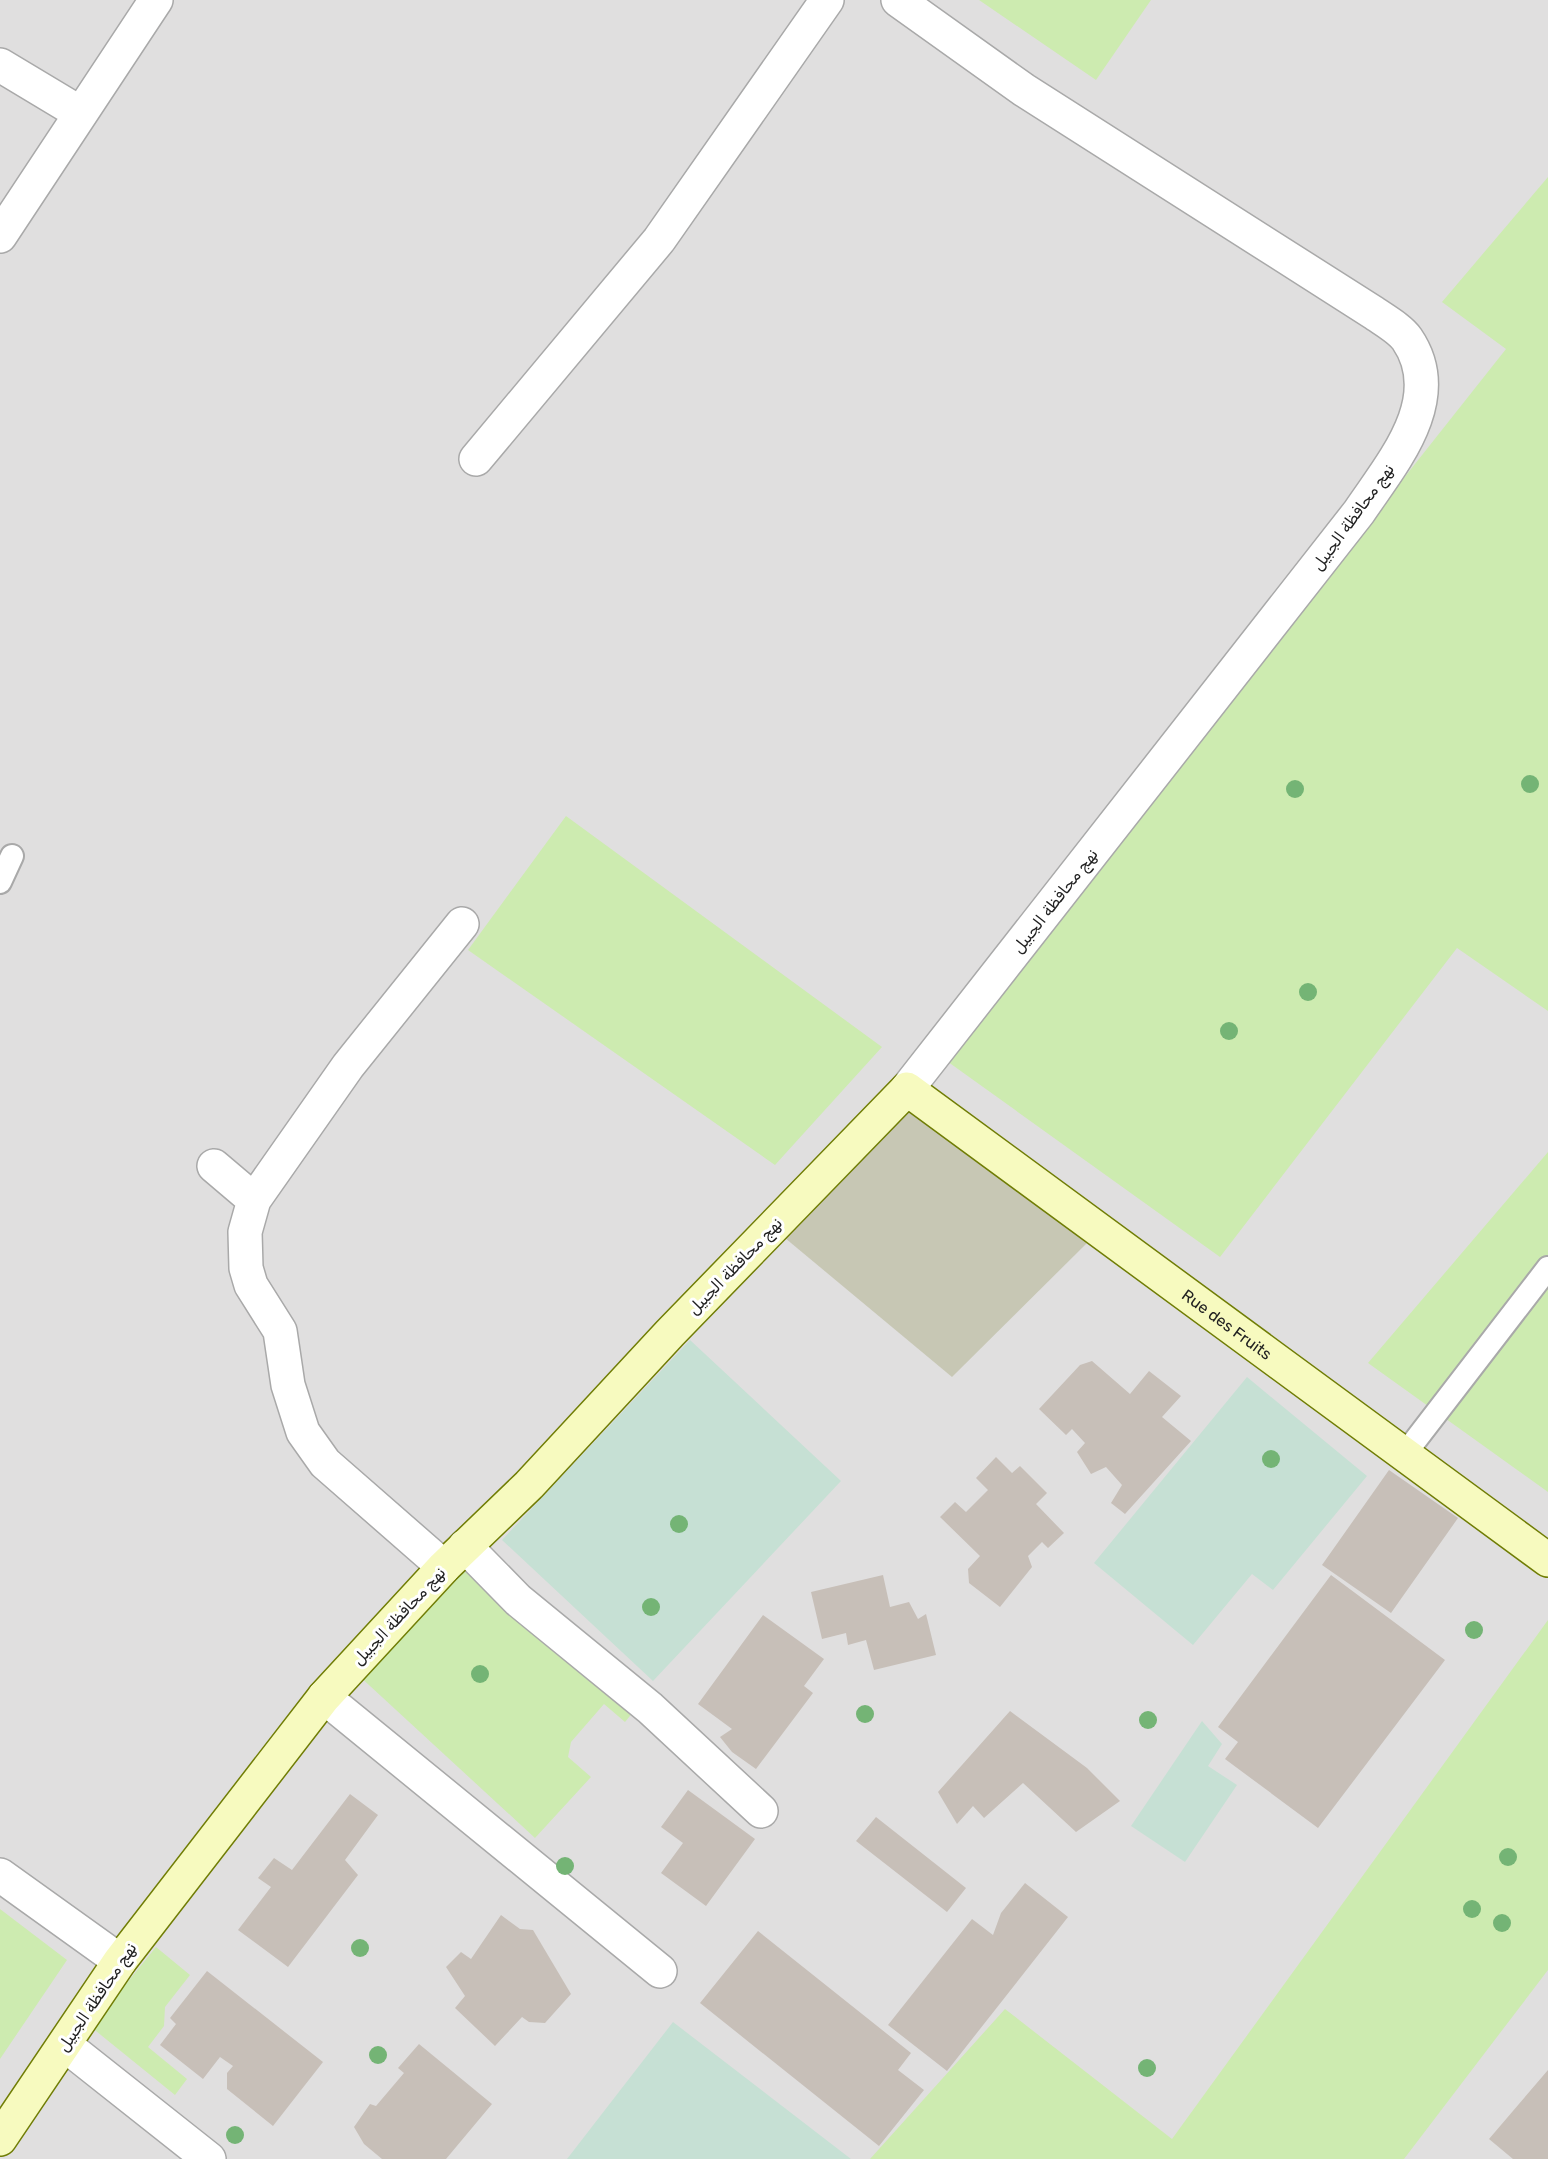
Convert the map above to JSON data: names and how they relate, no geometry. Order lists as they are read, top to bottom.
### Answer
{
  "streets": {
    "street": ["نهج محافظة الجبيل", "Rue des Fruits"]
  },
  "crossings": [
    ["نهج محافظة الجبيل", "Rue des Fruits"]
  ]
}
